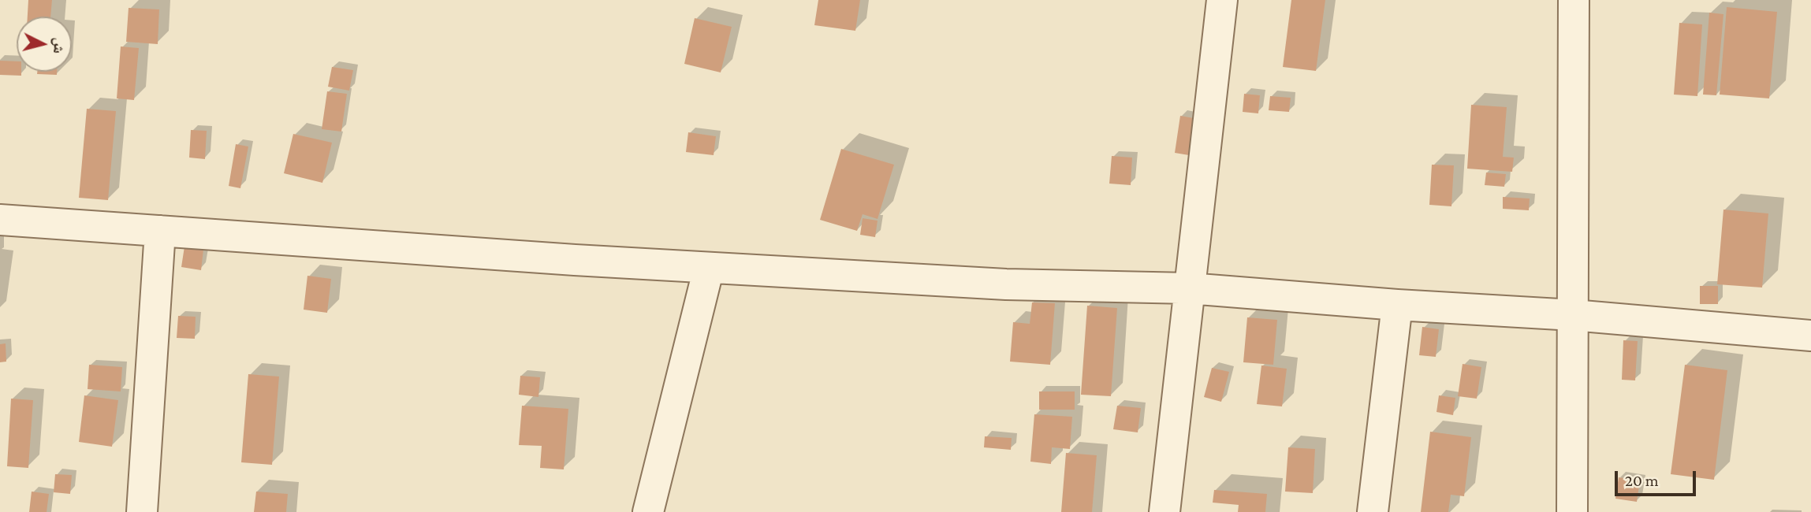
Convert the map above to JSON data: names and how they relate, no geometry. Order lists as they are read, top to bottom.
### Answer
{
  "scale_bar": "20 m",
  "north": "right"
}
